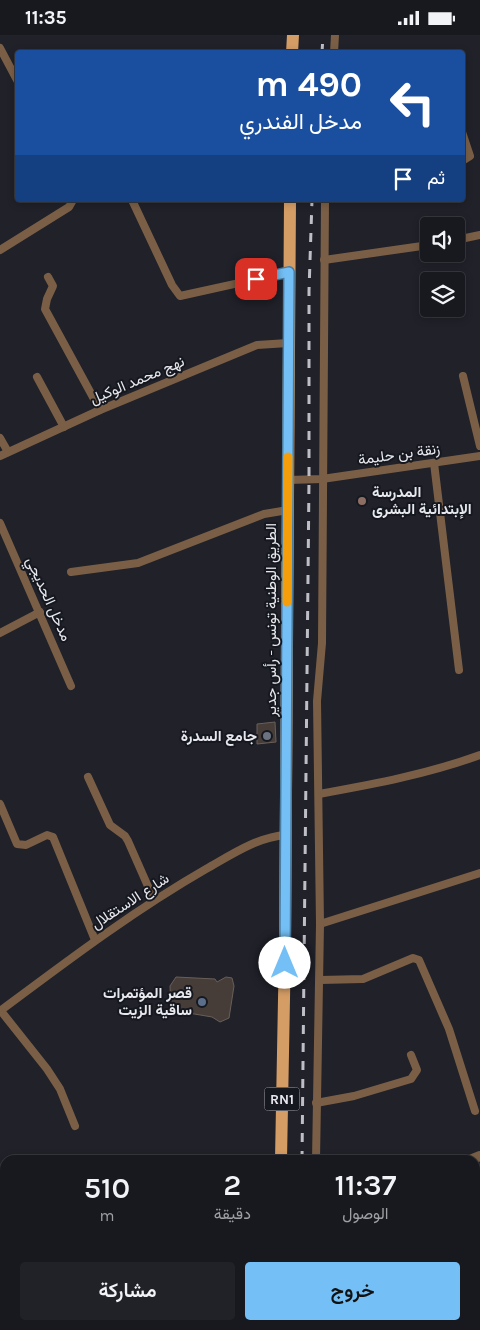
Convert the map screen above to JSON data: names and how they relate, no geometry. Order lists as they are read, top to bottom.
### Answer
{
  "streets": {
    "main road": ["الطريق الوطنية تونس - رأس جدير", "RN1"],
    "street": [
      "نهج محمد الوكيل",
      "زنقة بن حليمة",
      "مدخل الحديجي",
      "شارع الاستقلال"
    ]
  },
  "crossings": [
    ["نهج محمد الوكيل", "الطريق الوطنية تونس - رأس جدير"],
    ["زنقة بن حليمة", "الطريق الوطنية تونس - رأس جدير"],
    ["الطريق الوطنية تونس - رأس جدير", "شارع الاستقلال"]
  ],
  "places": ["المدرسة الإبتدائية البشرى", "جامع السدرة", "قصر المؤتمرات ساقية الزيت"],
  "page": {
    "status": "11:35",
    "turn": ["490 m", "مدخل الفندري"],
    "then": "ثم",
    "eta": [
      "11:37",
      "الوصول",
      "2",
      "دقيقة",
      "510",
      "m"
    ],
    "buttons": ["خروج", "مشاركة"]
  }
}
